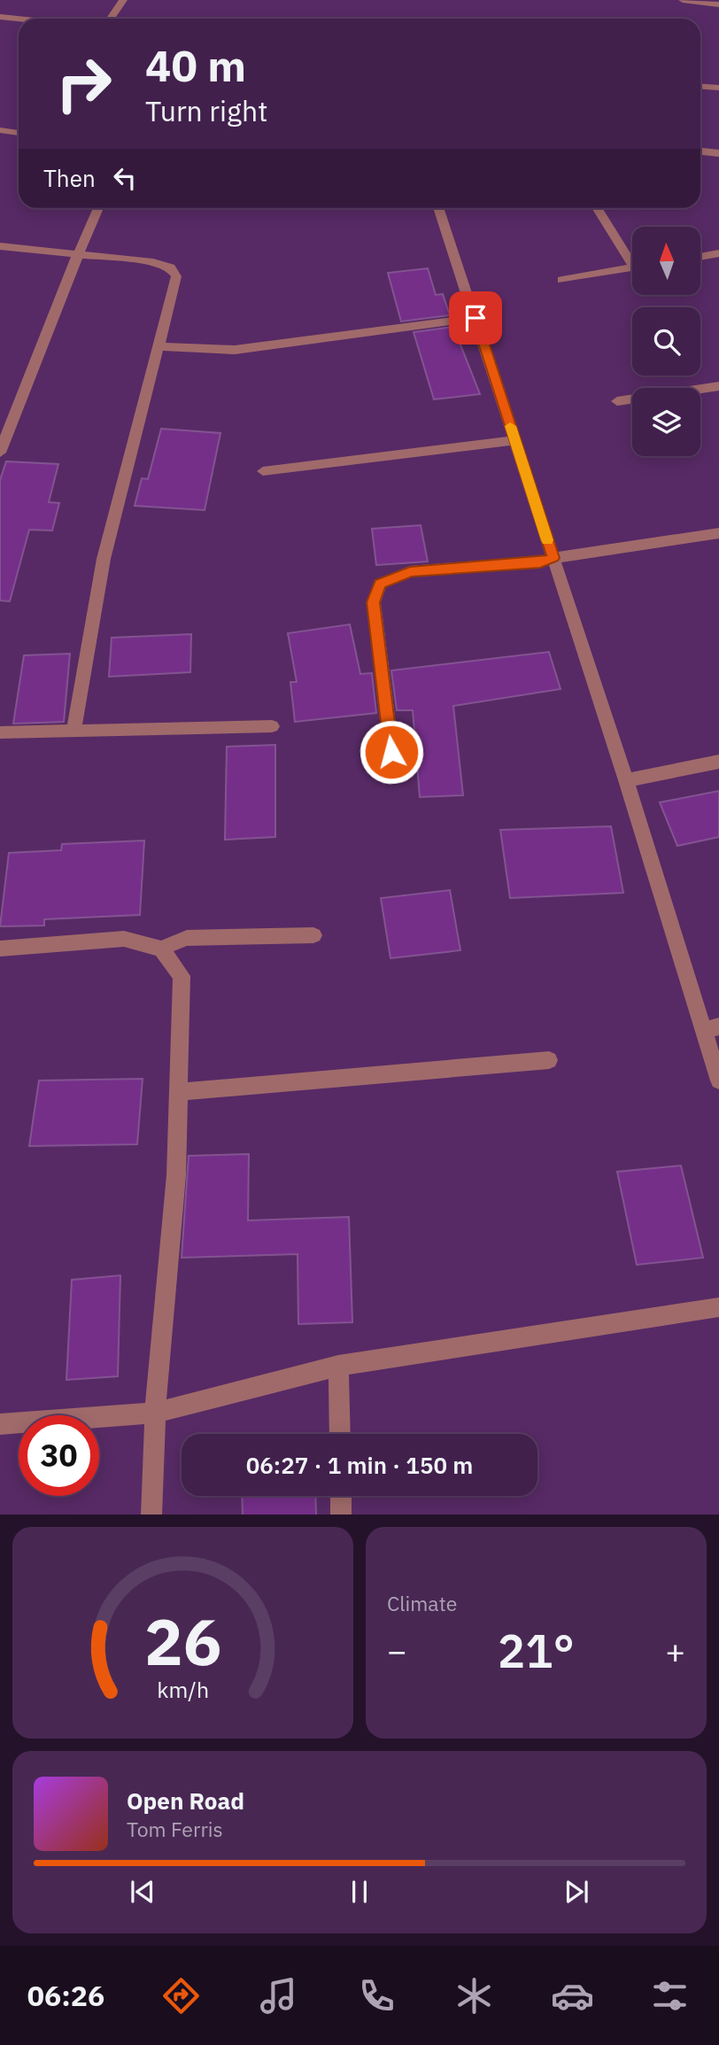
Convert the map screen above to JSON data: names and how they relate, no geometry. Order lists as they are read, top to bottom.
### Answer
{
  "north": "top",
  "page": {
    "turn": ["40 m", "Turn right"],
    "then": "Then",
    "limit": "30",
    "trip": "06:27 · 1 min · 150 m",
    "tile": "Climate",
    "heat": ["−", "21°", "+"],
    "song": ["Open Road", "Tom Ferris"],
    "tabs": "06:26",
    "gauge": ["26", "km/h"]
  }
}
